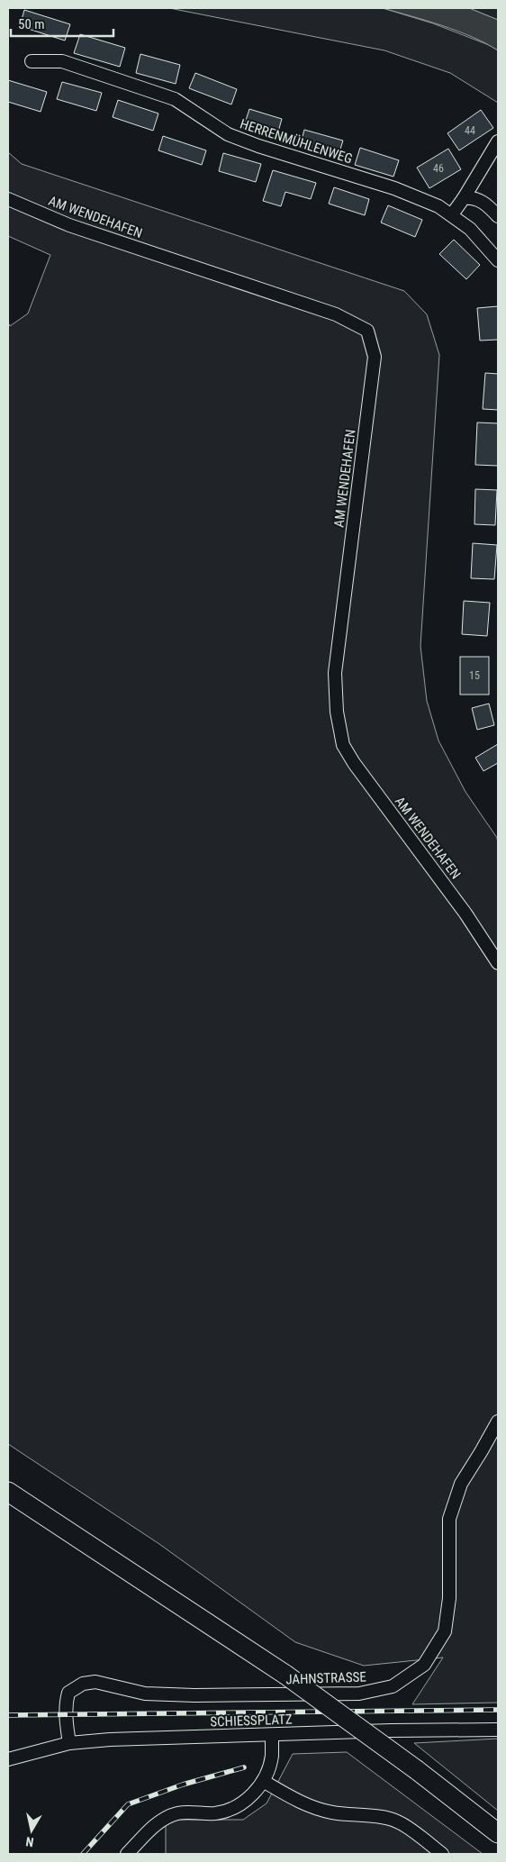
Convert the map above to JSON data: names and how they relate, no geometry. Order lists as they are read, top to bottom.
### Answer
{
  "streets": {
    "street": [
      "HERRENMÜHLENWEG",
      "AM WENDEHAFEN",
      "JAHNSTRASSE",
      "SCHIESSPLATZ"
    ]
  },
  "crossings": [
    ["JAHNSTRASSE", "SCHIESSPLATZ"]
  ],
  "house_numbers": ["44", "46", "15"],
  "scale_bar": "50 m",
  "north": "bottom"
}
